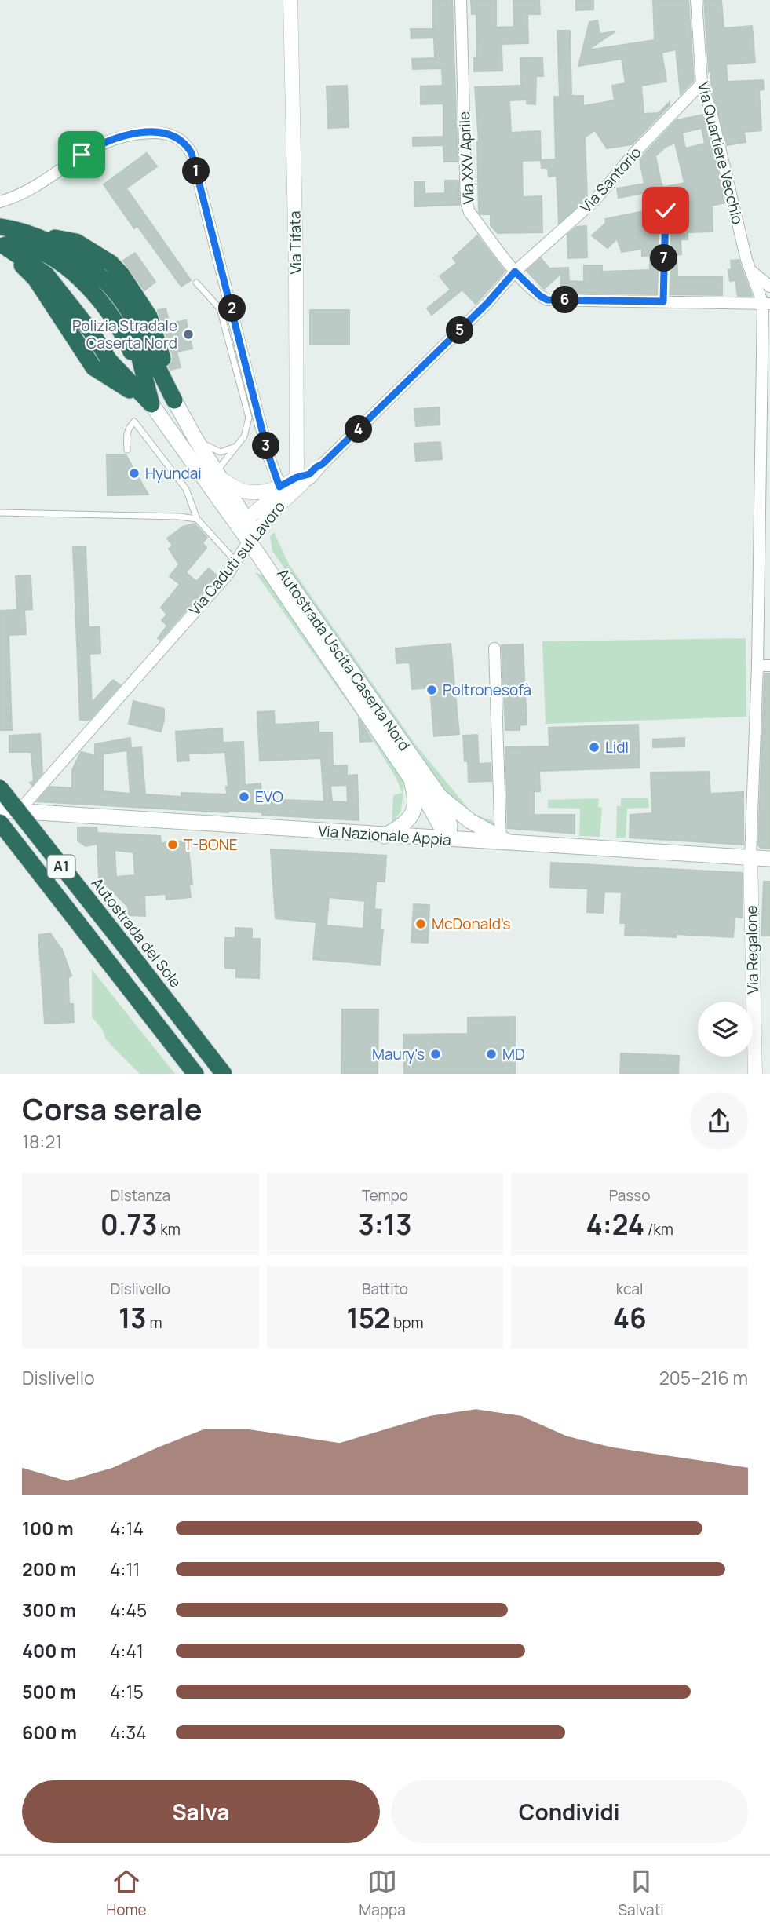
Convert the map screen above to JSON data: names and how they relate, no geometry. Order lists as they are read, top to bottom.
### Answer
{
  "streets": {
    "highway": ["A1", "Autostrada del Sole"],
    "main road": ["Autostrada Uscita Caserta Nord", "Via Nazionale Appia"],
    "street": [
      "Via Quartiere Vecchio",
      "Via XXV Aprile",
      "Via Santorio",
      "Via Tifata",
      "Via Caduti sul Lavoro",
      "Via Regalone"
    ]
  },
  "crossings": [
    ["Via Quartiere Vecchio", "Via XXV Aprile"],
    ["Via Quartiere Vecchio", "Via Santorio"],
    ["Via XXV Aprile", "Via Santorio"],
    ["Via Tifata", "Autostrada Uscita Caserta Nord"],
    ["Via Caduti sul Lavoro", "Autostrada Uscita Caserta Nord"],
    ["Via Caduti sul Lavoro", "Via Nazionale Appia"],
    ["Autostrada Uscita Caserta Nord", "Via Nazionale Appia"],
    ["Via Nazionale Appia", "Via Regalone"]
  ],
  "places": [
    "Polizia Stradale Caserta Nord",
    "Hyundai",
    "Poltronesofà",
    "Lidl",
    "EVO",
    "T-BONE",
    "McDonald's",
    "Maury's",
    "MD"
  ],
  "page": {
    "pins": [
      "1",
      "7",
      "6",
      "2",
      "5",
      "4",
      "3"
    ],
    "heading": ["Corsa serale", "18:21"],
    "stats": [
      ["Distanza", "0.73 km"],
      ["Tempo", "3:13"],
      ["Passo", "4:24 /km"],
      ["Dislivello", "13 m"],
      ["Battito", "152 bpm"],
      ["kcal", "46"]
    ],
    "chart": ["Dislivello", "205–216 m"],
    "list": [
      {
        "name": "100 m",
        "note": "4:14"
      },
      {
        "name": "200 m",
        "note": "4:11"
      },
      {
        "name": "300 m",
        "note": "4:45"
      },
      {
        "name": "400 m",
        "note": "4:41"
      },
      {
        "name": "500 m",
        "note": "4:15"
      },
      {
        "name": "600 m",
        "note": "4:34"
      }
    ],
    "buttons": ["Salva", "Condividi"],
    "tabs": ["Home", "Mappa", "Salvati"]
  }
}
